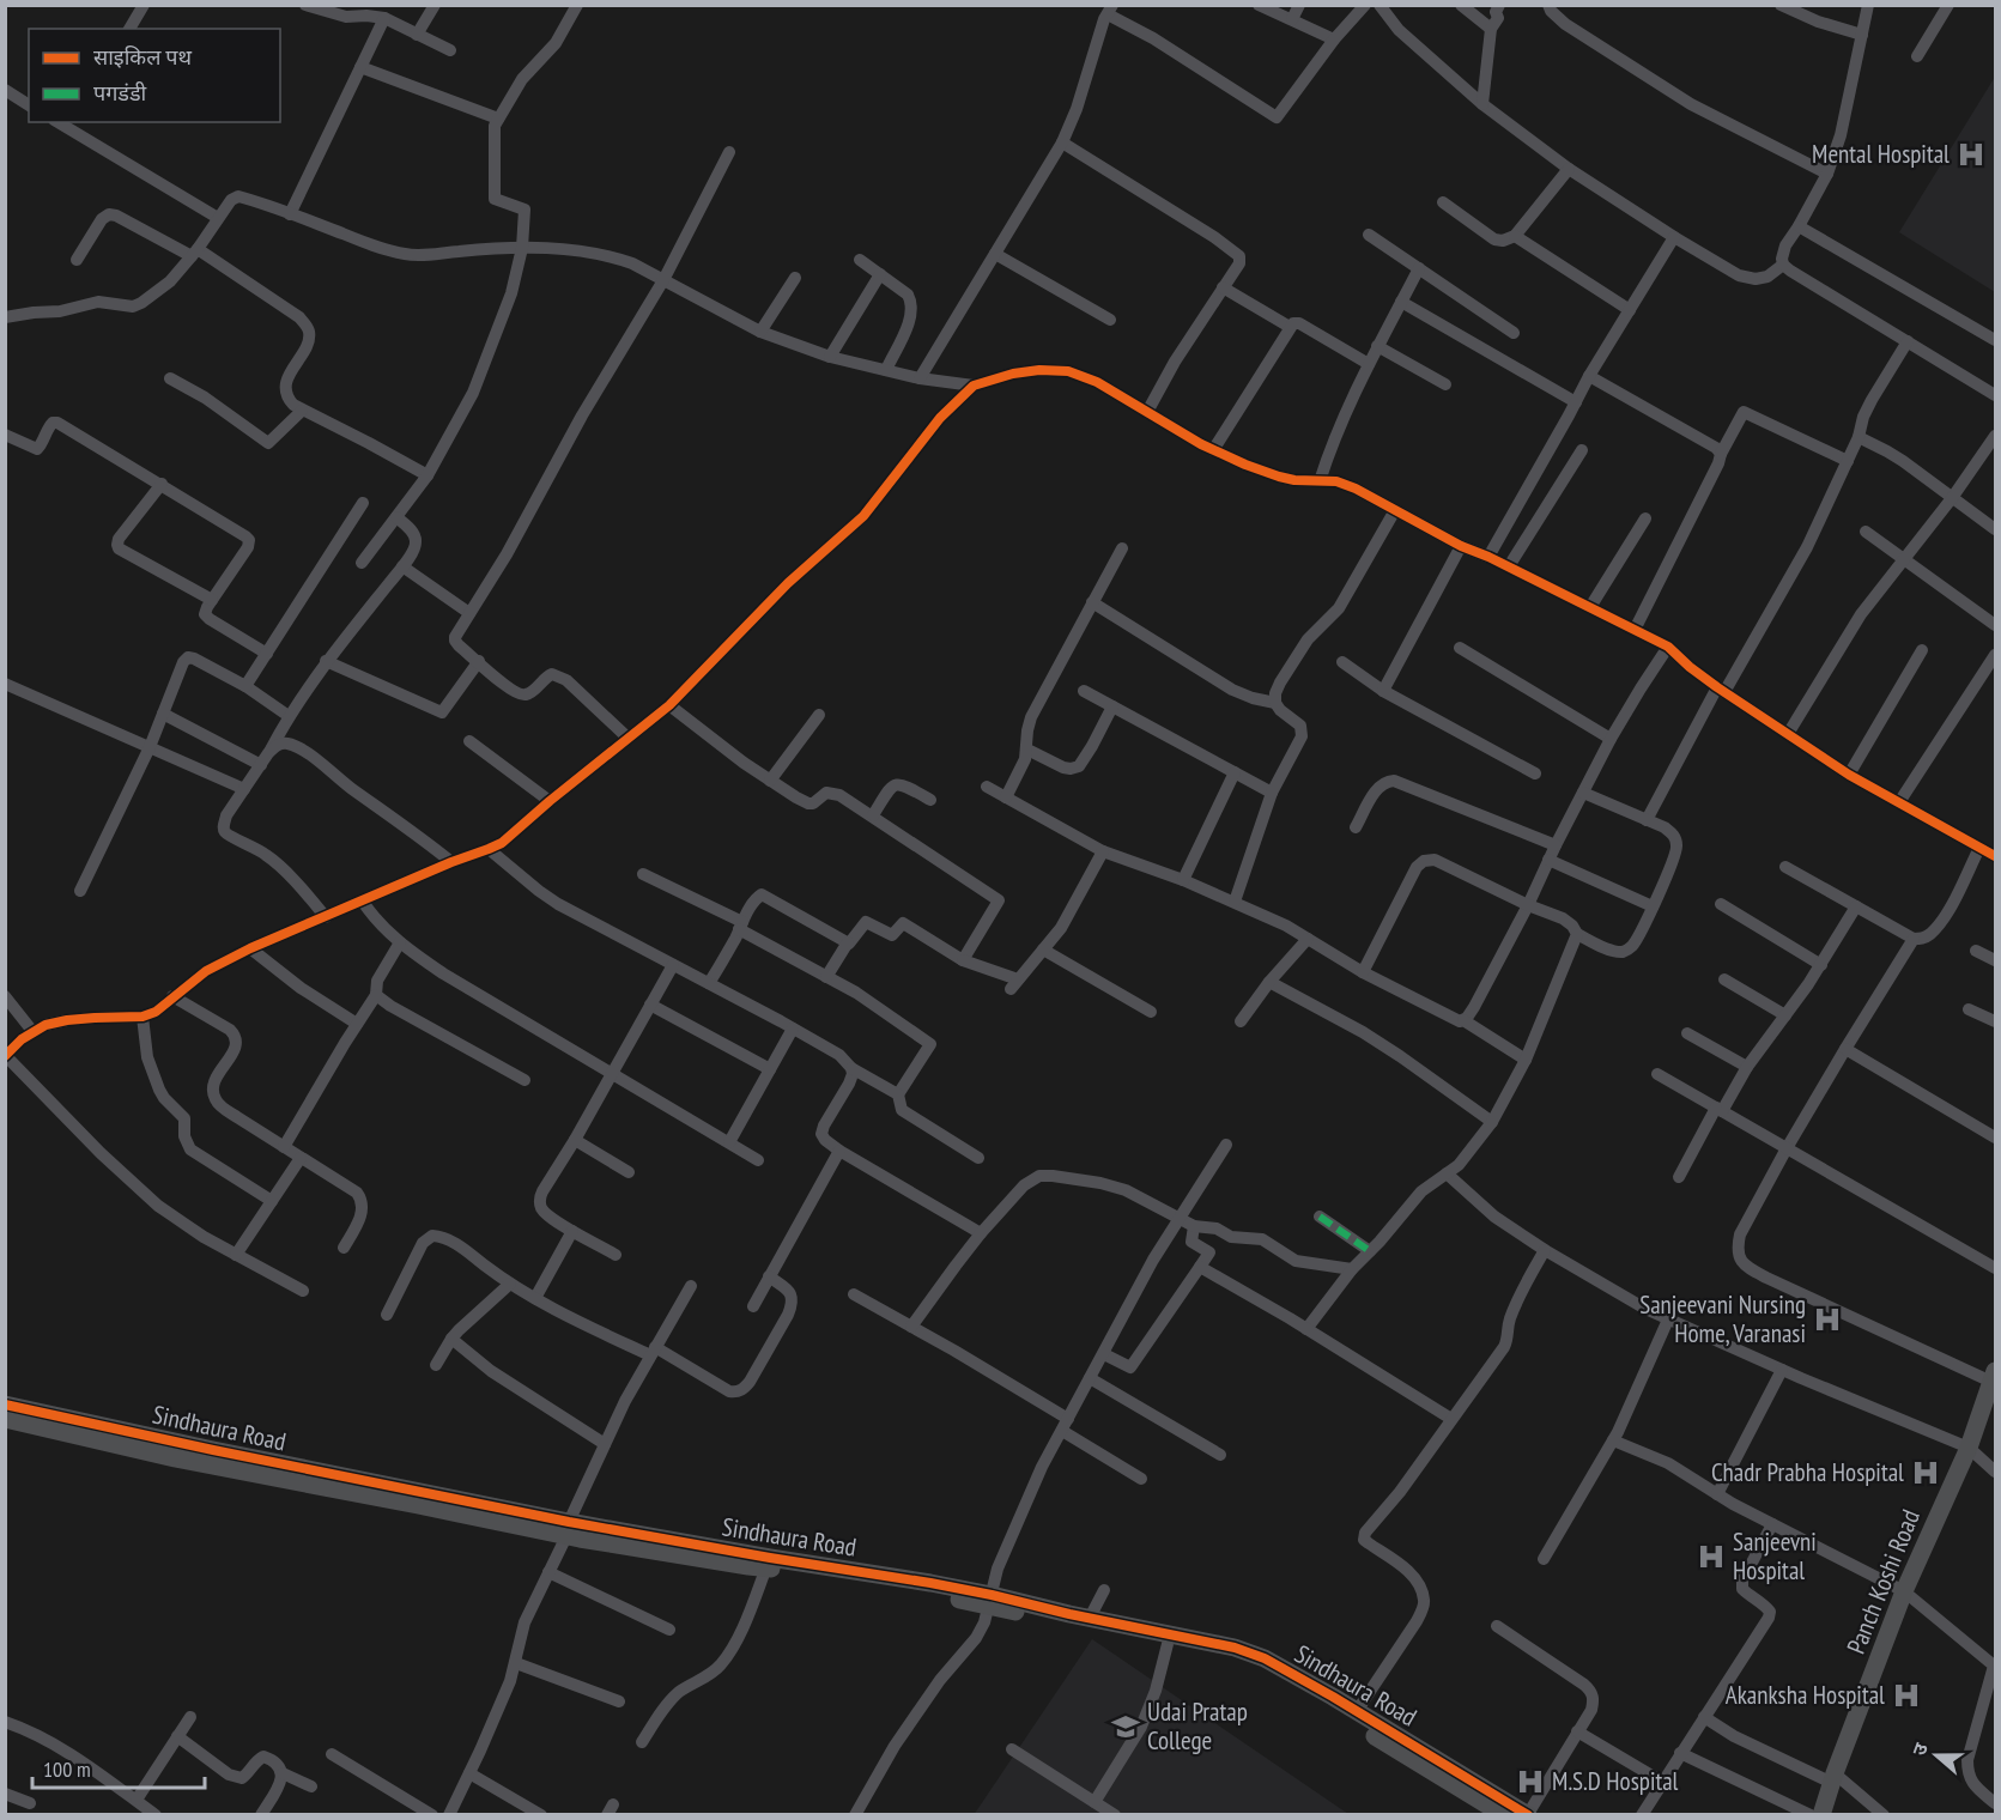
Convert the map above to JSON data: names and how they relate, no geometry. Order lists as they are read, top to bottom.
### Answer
{
  "streets": {
    "street": ["Sindhaura Road", "Panch Koshi Road"]
  },
  "places": {
    "hospital": [
      "Mental Hospital",
      "Sanjeevani Nursing Home, Varanasi",
      "Chadr Prabha Hospital",
      "Sanjeevni Hospital",
      "Akanksha Hospital",
      "M.S.D Hospital"
    ],
    "school or university": ["Udai Pratap College"]
  },
  "legend": ["साइकिल पथ", "पगडंडी"],
  "scale_bar": "100 m",
  "north": "left"
}
